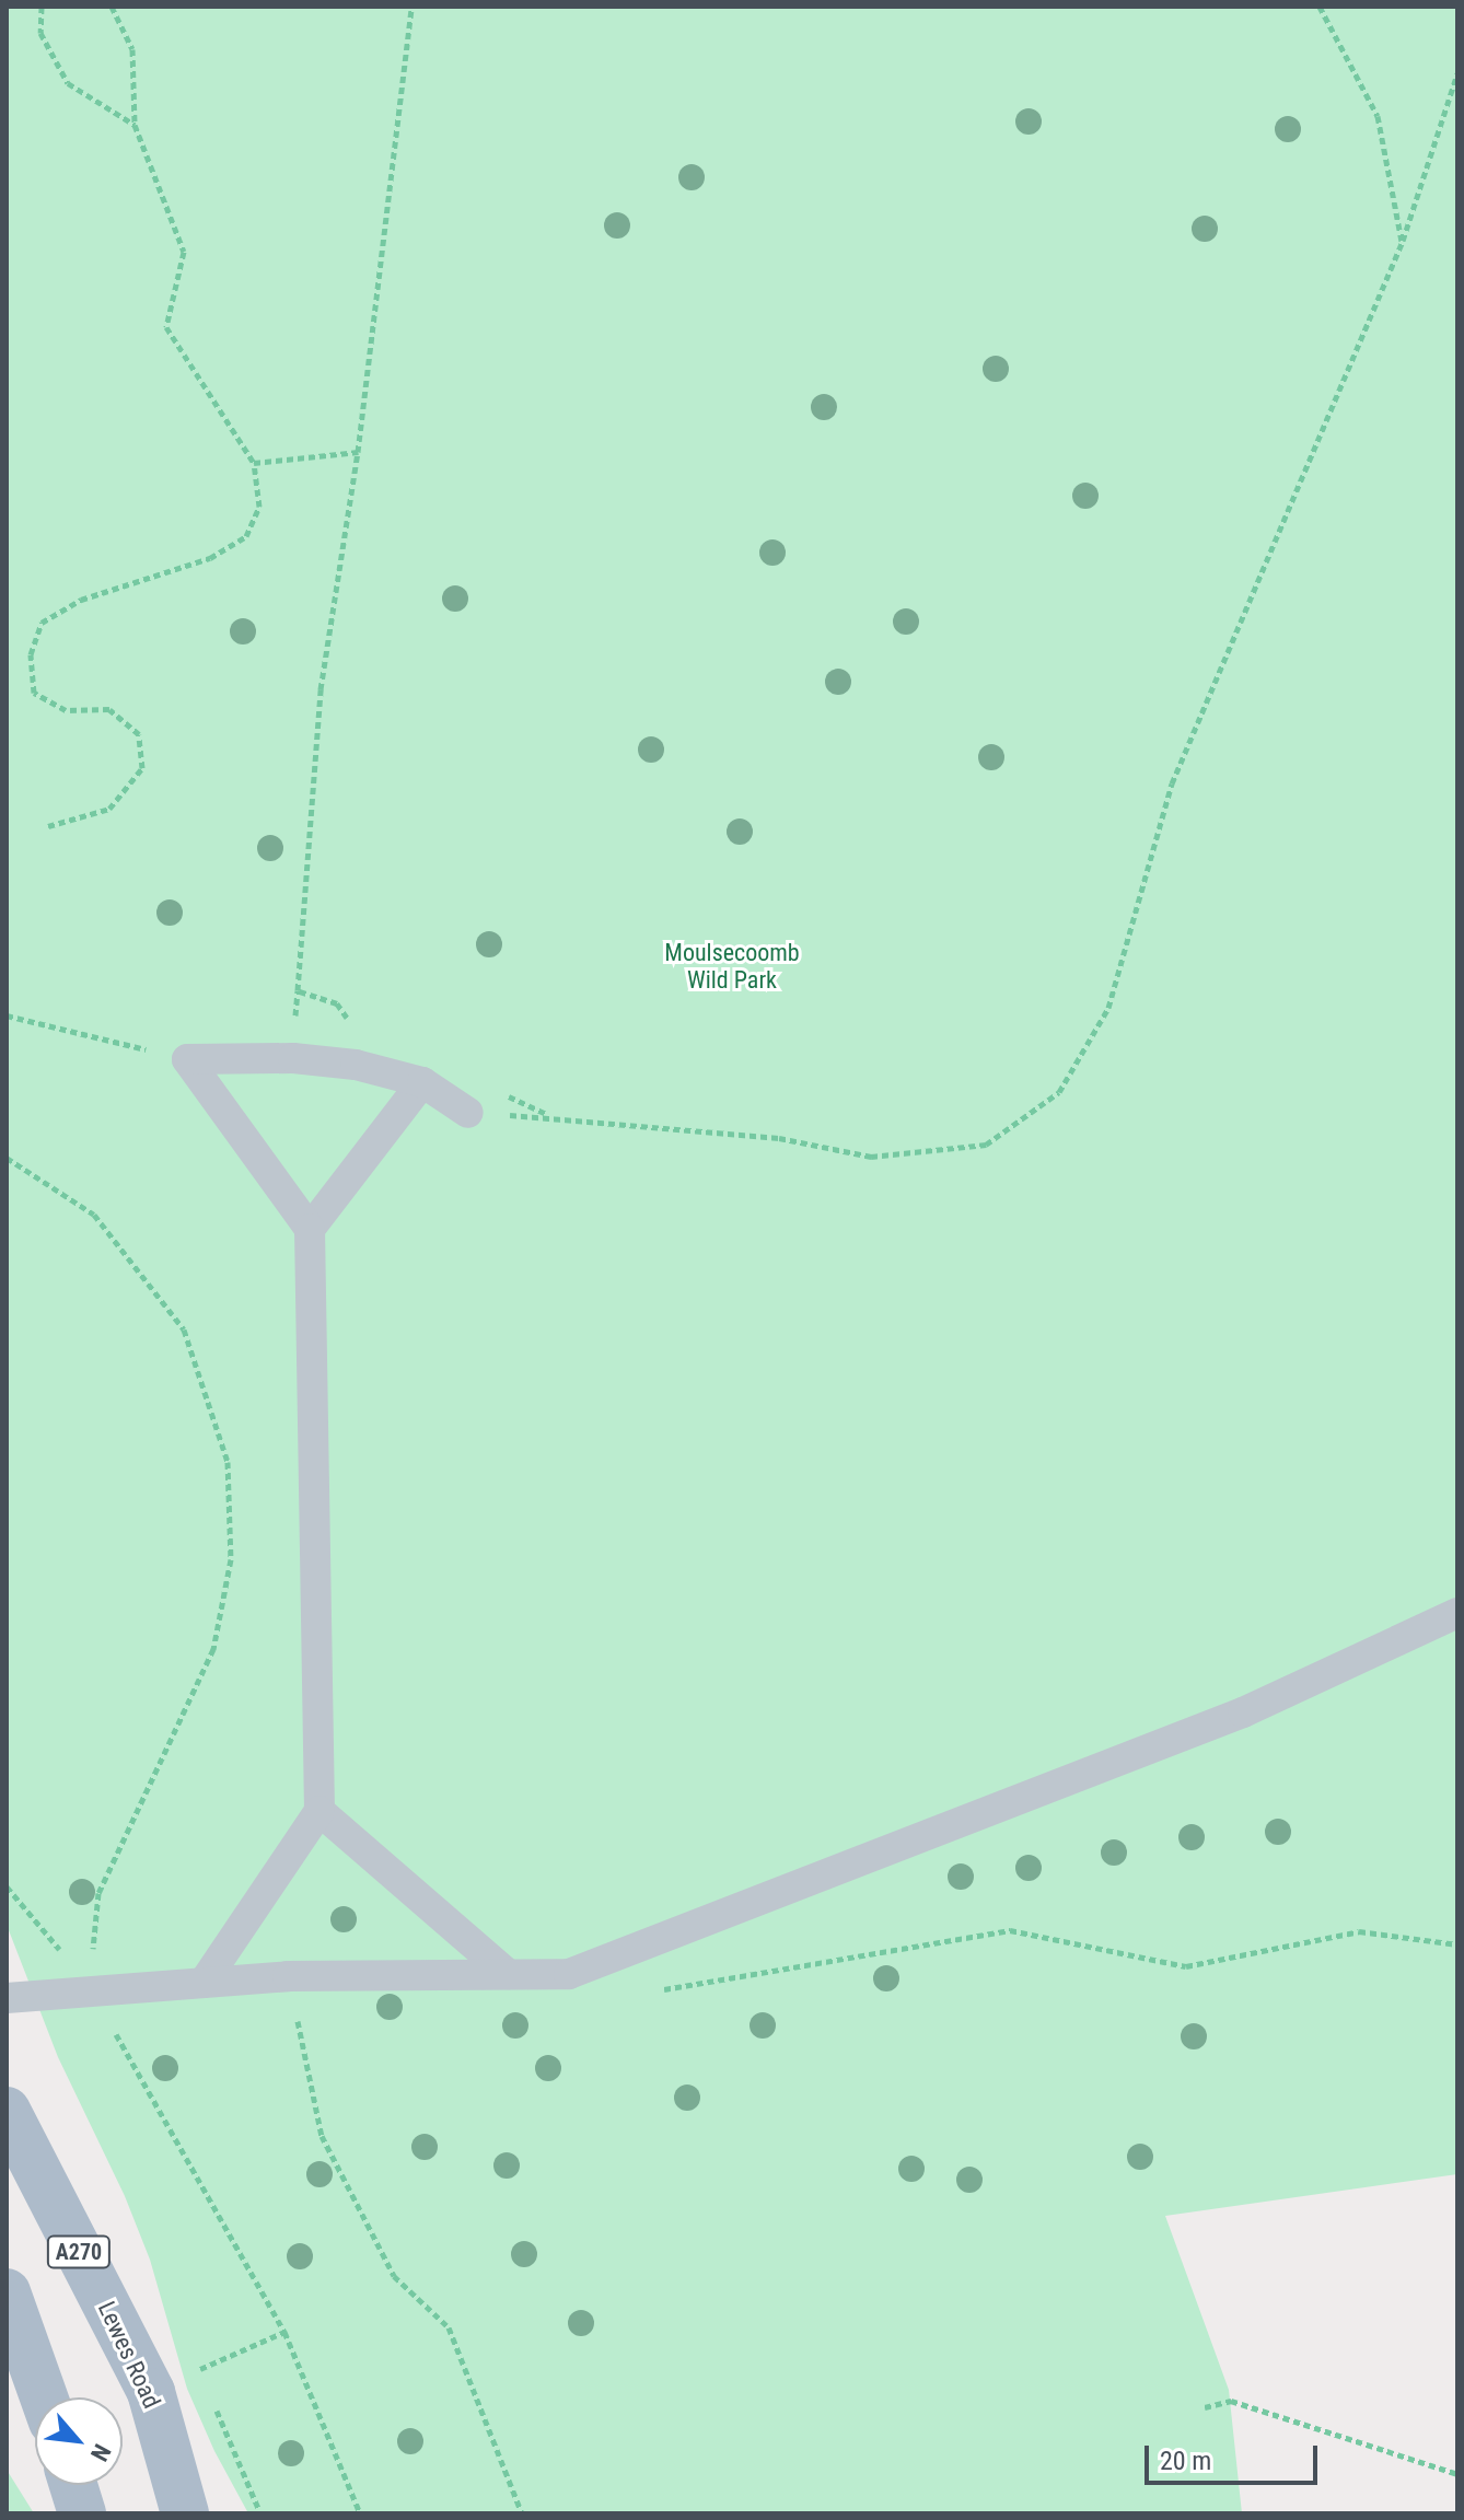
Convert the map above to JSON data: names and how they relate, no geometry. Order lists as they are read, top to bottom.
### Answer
{
  "streets": {
    "main road": ["A270", "Lewes Road"]
  },
  "parks": ["Moulsecoomb Wild Park"],
  "scale_bar": "20 m",
  "north": "bottom right"
}
